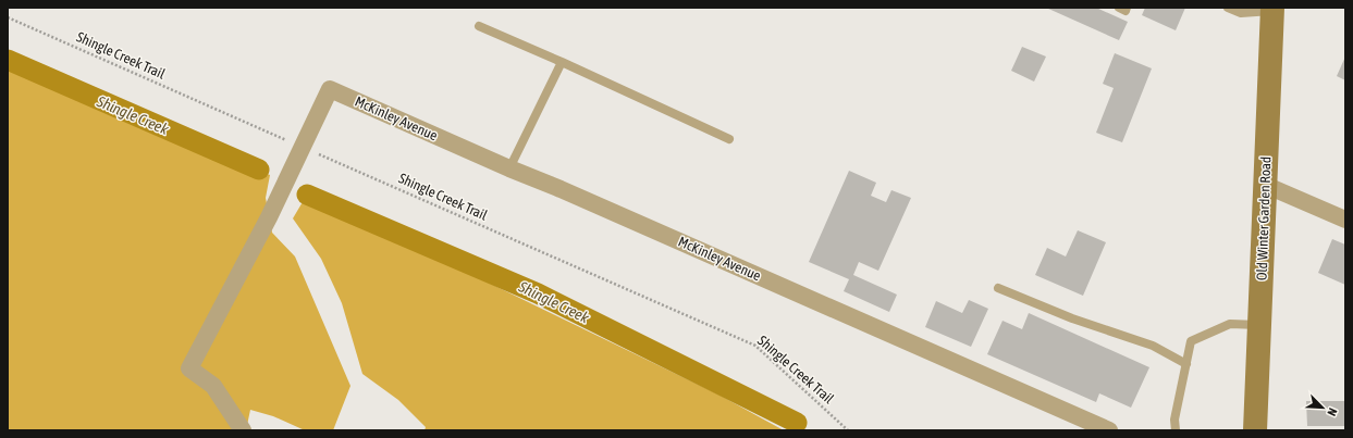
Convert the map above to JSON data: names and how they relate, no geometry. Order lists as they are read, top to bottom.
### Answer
{
  "streets": {
    "main road": ["Old Winter Garden Road"],
    "street": ["McKinley Avenue"],
    "path": ["Shingle Creek Trail"]
  },
  "crossings": [
    ["Shingle Creek Trail", "McKinley Avenue"]
  ],
  "water": ["Shingle Creek"],
  "north": "bottom right"
}
